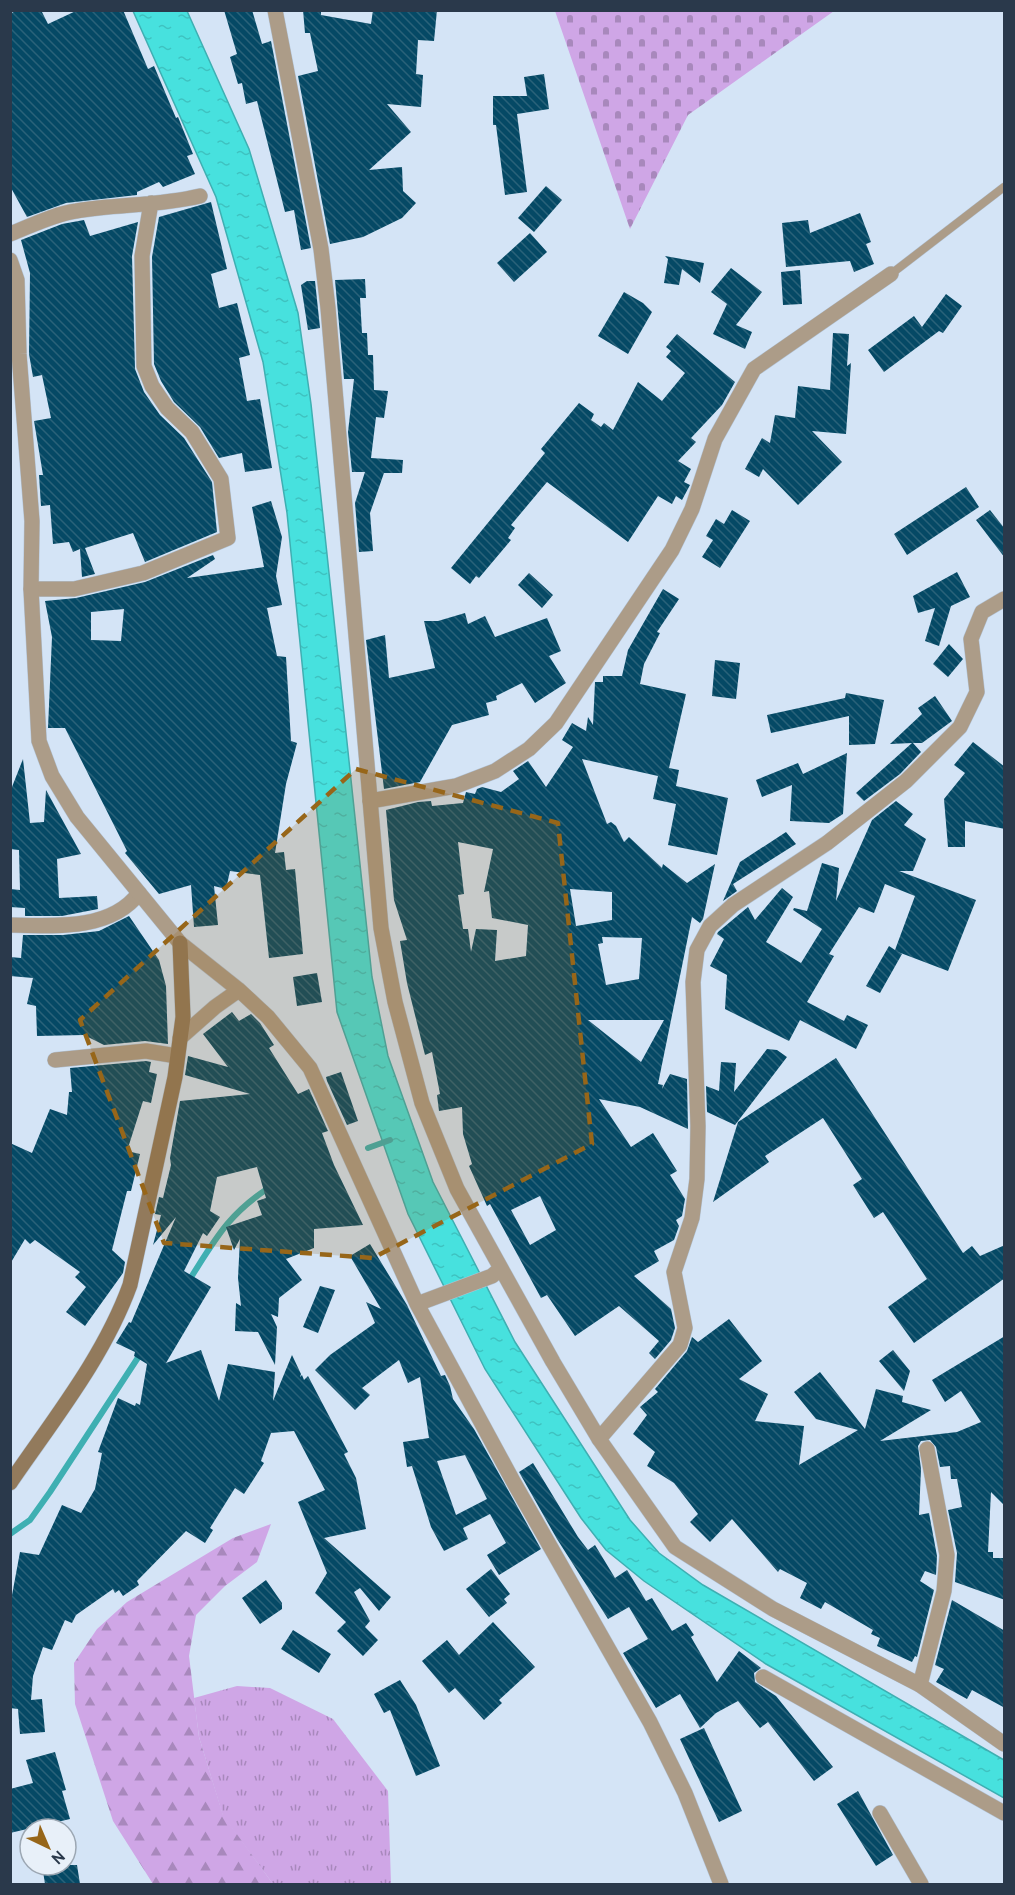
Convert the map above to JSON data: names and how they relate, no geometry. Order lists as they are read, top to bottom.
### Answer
{
  "north": "bottom right"
}
